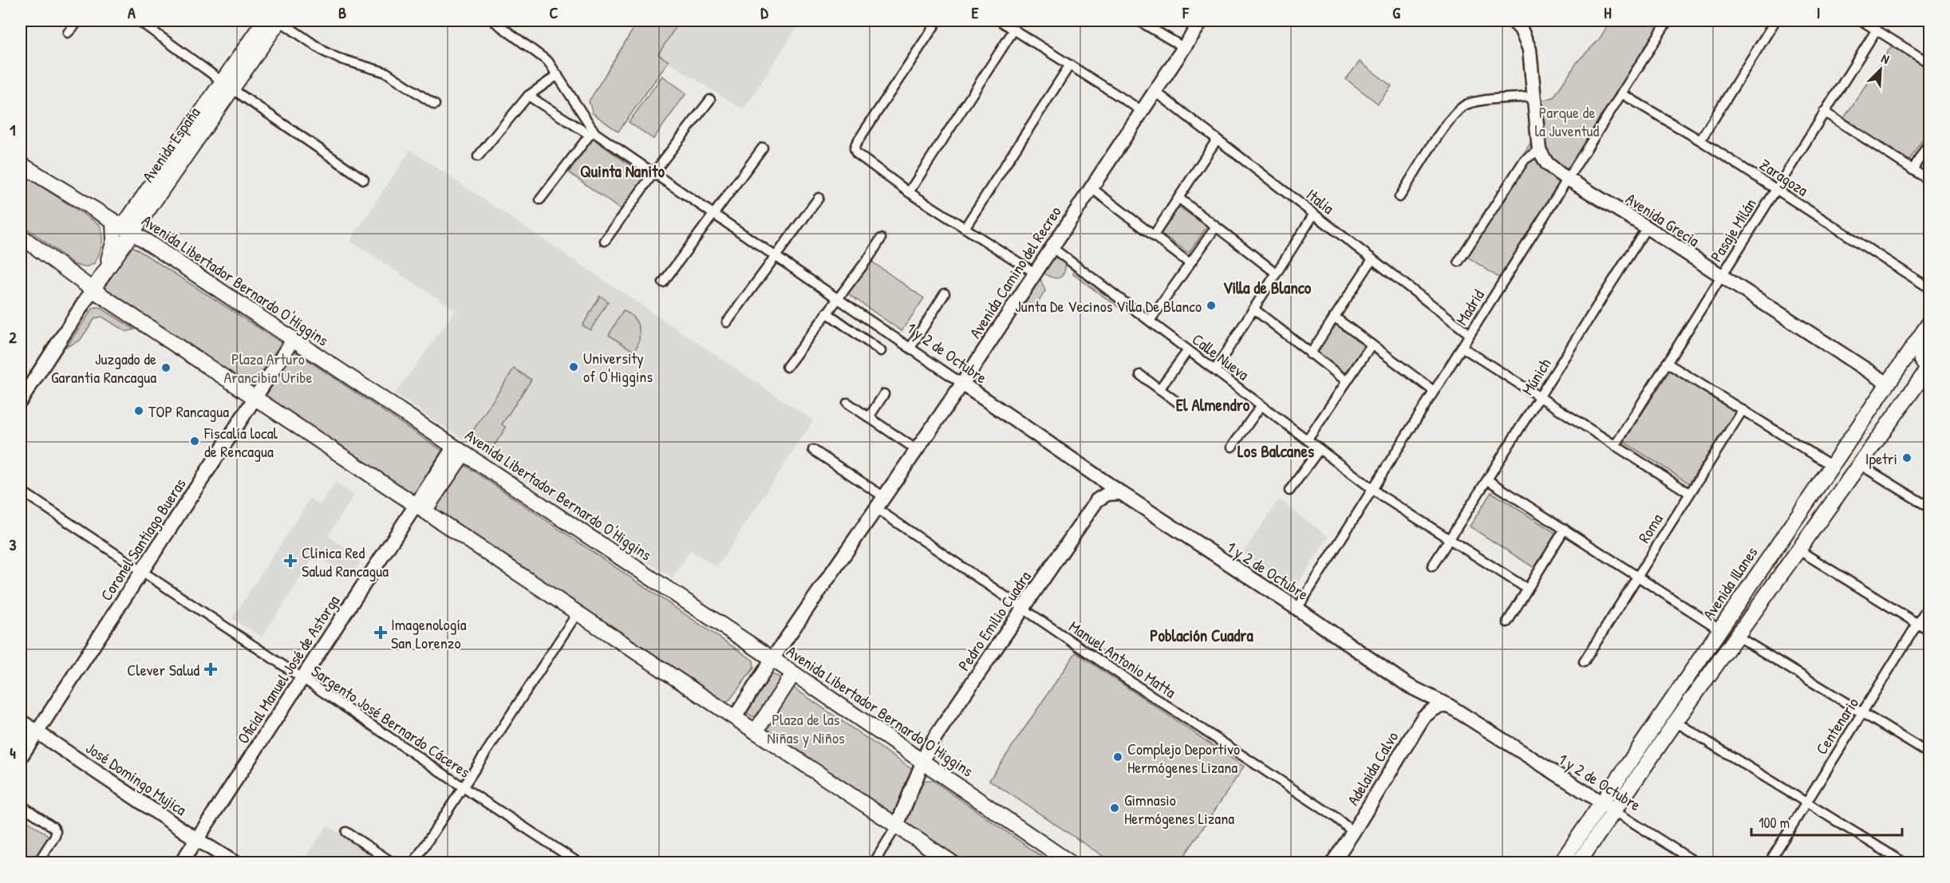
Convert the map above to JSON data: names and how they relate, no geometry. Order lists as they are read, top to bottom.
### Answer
{
  "streets": {
    "main road": ["Avenida España", "Avenida Libertador Bernardo O'Higgins", "Avenida Illanes"],
    "street": [
      "Zaragoza",
      "Italia",
      "Avenida Grecia",
      "Pasaje Milán",
      "Avenida Camino del Recreo",
      "Madrid",
      "1 y 2 de Octubre",
      "Calle Nueva",
      "Múnich",
      "Roma",
      "Coronel Santiago Bueras",
      "Pedro Emilio Cuadra",
      "Manuel Antonio Matta",
      "Oficial Manuel José de Astorga",
      "Sargento José Bernardo Cáceres",
      "Centenario",
      "Adelaida Calvo",
      "José Domingo Mujica"
    ]
  },
  "crossings": [
    ["Avenida España", "Avenida Libertador Bernardo O'Higgins"],
    ["Zaragoza", "Pasaje Milán"],
    ["Zaragoza", "Madrid"],
    ["Italia", "Avenida Camino del Recreo"],
    ["Italia", "Madrid"],
    ["Avenida Grecia", "Pasaje Milán"],
    ["Avenida Grecia", "Madrid"],
    ["Avenida Grecia", "Múnich"],
    ["Avenida Grecia", "Avenida Illanes"],
    ["Avenida Camino del Recreo", "Avenida Libertador Bernardo O'Higgins"],
    ["Avenida Camino del Recreo", "1 y 2 de Octubre"],
    ["Avenida Camino del Recreo", "Calle Nueva"],
    ["Avenida Camino del Recreo", "Manuel Antonio Matta"],
    ["Avenida Libertador Bernardo O'Higgins", "Coronel Santiago Bueras"],
    ["Avenida Libertador Bernardo O'Higgins", "Pedro Emilio Cuadra"],
    ["Madrid", "1 y 2 de Octubre"],
    ["Madrid", "Calle Nueva"],
    ["1 y 2 de Octubre", "Avenida Illanes"],
    ["1 y 2 de Octubre", "Adelaida Calvo"],
    ["Calle Nueva", "Múnich"],
    ["Coronel Santiago Bueras", "Sargento José Bernardo Cáceres"],
    ["Coronel Santiago Bueras", "José Domingo Mujica"],
    ["Pedro Emilio Cuadra", "Manuel Antonio Matta"],
    ["Manuel Antonio Matta", "Adelaida Calvo"],
    ["Oficial Manuel José de Astorga", "Sargento José Bernardo Cáceres"],
    ["Oficial Manuel José de Astorga", "José Domingo Mujica"]
  ],
  "districts": [
    "Quinta Nanito",
    "Villa de Blanco",
    "El Almendro",
    "Los Balcanes",
    "Población Cuadra"
  ],
  "parks": ["Parque de la Juventud", "Plaza Arturo Arancibia Uribe", "Plaza de las Niñas y Niños"],
  "places": {
    "other": [
      "Junta De Vecinos Villa De Blanco",
      "University of O'Higgins",
      "Juzgado de Garantia Rancagua",
      "TOP Rancagua",
      "Fiscalía local de Rencagua",
      "Ipetri",
      "Complejo Deportivo Hermógenes Lizana",
      "Gimnasio Hermógenes Lizana"
    ],
    "health": ["Clínica Red Salud Rancagua", "Imagenología San Lorenzo", "Clever Salud"]
  },
  "scale_bar": "100 m",
  "north": "top right",
  "grid": {
    "columns": [
      "A",
      "B",
      "C",
      "D",
      "E",
      "F",
      "G",
      "H",
      "I"
    ],
    "rows": [
      "1",
      "2",
      "3",
      "4"
    ]
  }
}
